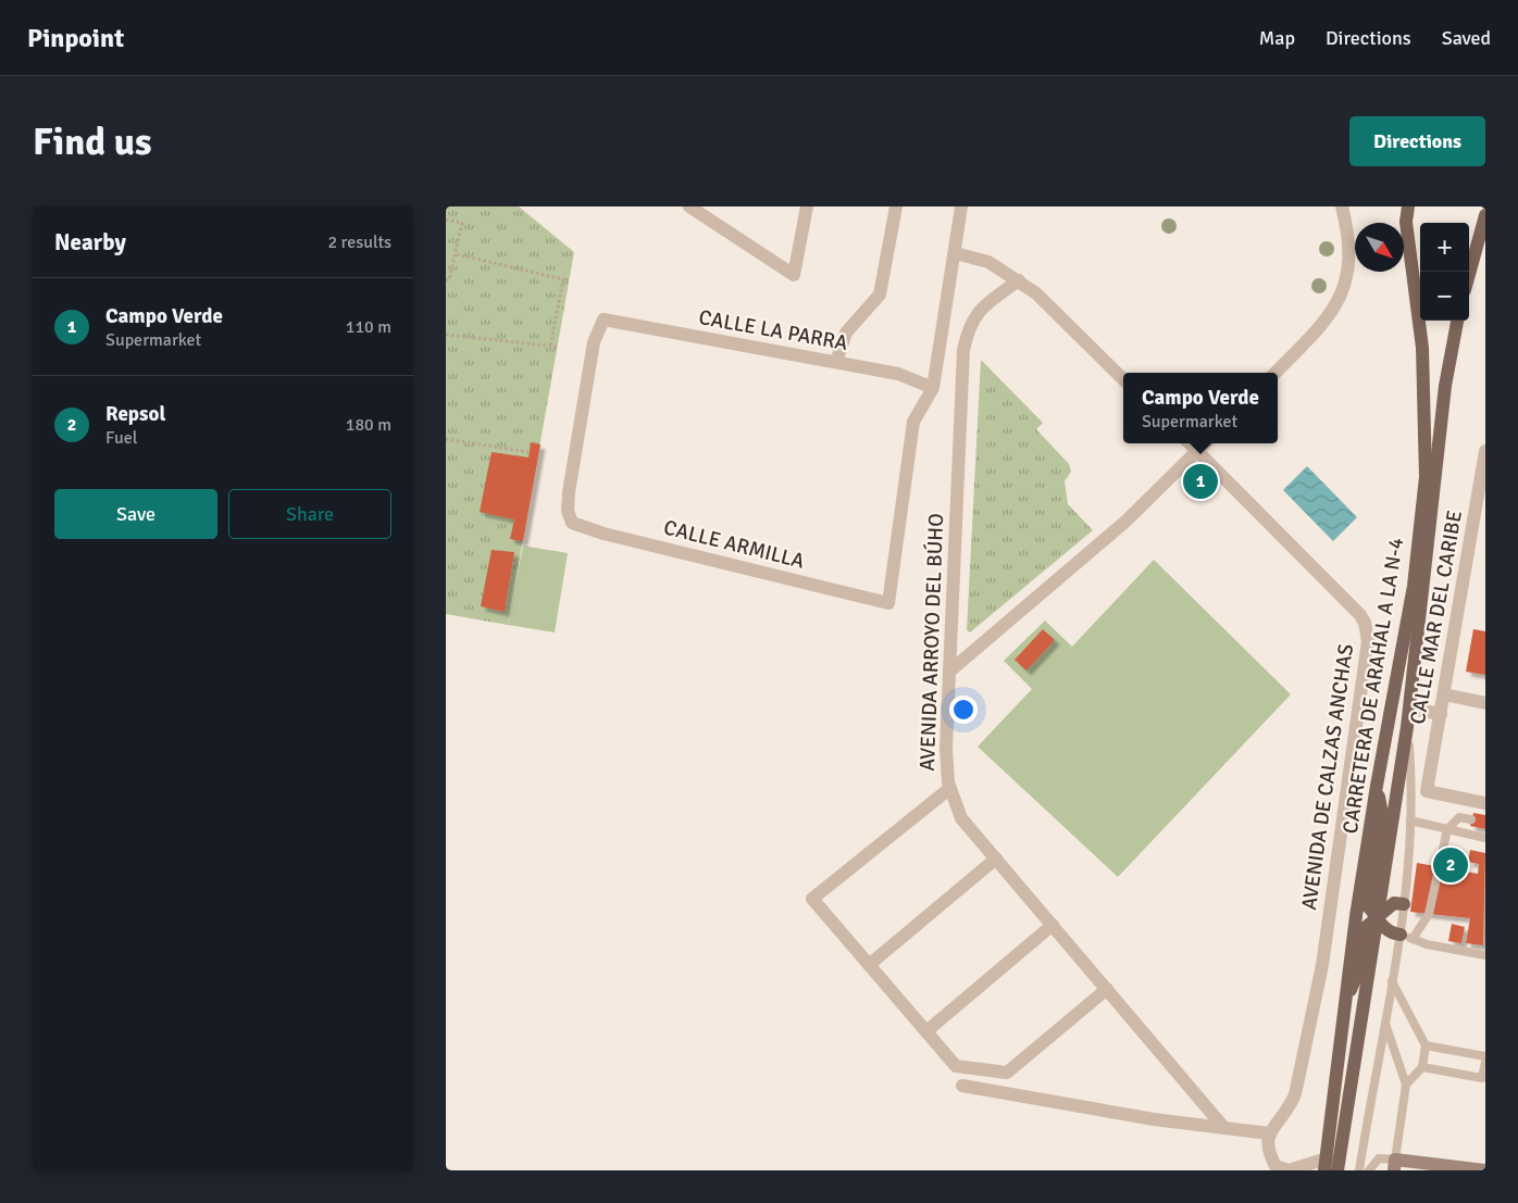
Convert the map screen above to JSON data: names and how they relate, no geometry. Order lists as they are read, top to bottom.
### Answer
{
  "streets": {
    "main road": ["CARRETERA DE ARAHAL A LA N-4"],
    "street": [
      "CALLE LA PARRA",
      "CALLE ARMILLA",
      "CALLE MAR DEL CARIBE",
      "AVENIDA ARROYO DEL BÚHO",
      "AVENIDA DE CALZAS ANCHAS"
    ]
  },
  "crossings": [
    ["CALLE LA PARRA", "CALLE ARMILLA"]
  ],
  "north": "bottom right",
  "page": {
    "header": "Pinpoint",
    "nav": ["Map", "Directions", "Saved"],
    "buttons": [
      "Directions",
      ["Save", "Share"]
    ],
    "title": "Find us",
    "heading": ["Nearby", "2 results"],
    "map_buttons": ["+", "−"],
    "list": [
      {
        "mark": "1",
        "name": "Campo Verde",
        "note": "Supermarket",
        "value": "110 m"
      },
      {
        "mark": "2",
        "name": "Repsol",
        "note": "Fuel",
        "value": "180 m"
      }
    ],
    "popup": ["Campo Verde", "Supermarket"],
    "pins": ["1", "2"]
  }
}
